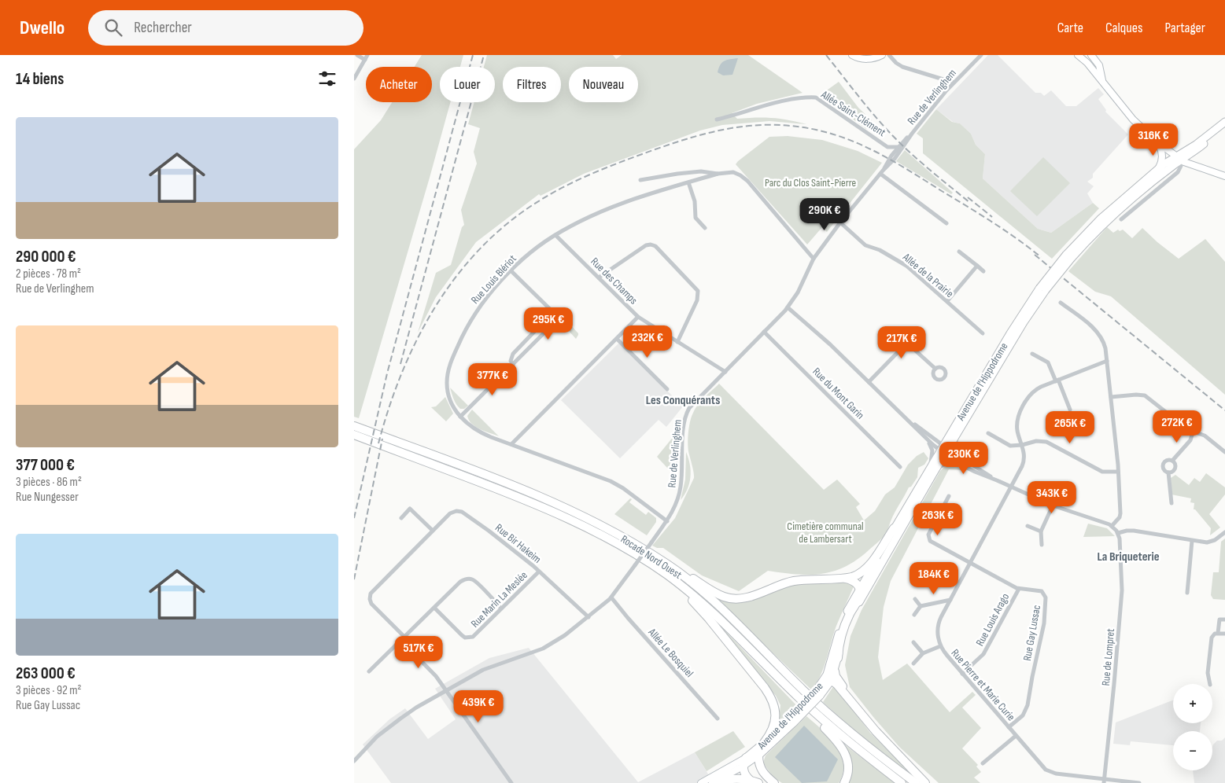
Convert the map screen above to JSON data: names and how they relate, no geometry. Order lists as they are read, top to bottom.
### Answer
{
  "streets": {
    "highway": ["Rocade Nord Ouest"],
    "main road": ["Avenue de l'Hippodrome"],
    "street": [
      "Rue de Verlinghem",
      "Allée Saint-Clément",
      "Allée de la Prairie",
      "Rue Louis Blériot",
      "Rue des Champs",
      "Rue du Mont Garin",
      "Rue Bir Hakeim",
      "Rue Marin La Meslée",
      "Rue Louis Arago",
      "Rue Gay Lussac",
      "Allée Le Bosquiel",
      "Rue de Lompret",
      "Rue Pierre et Marie Curie"
    ]
  },
  "crossings": [
    ["Rue de Verlinghem", "Allée Saint-Clément"],
    ["Rue de Verlinghem", "Allée de la Prairie"],
    ["Rue de Verlinghem", "Rue Louis Blériot"],
    ["Rue de Verlinghem", "Rue des Champs"],
    ["Rue de Verlinghem", "Rue du Mont Garin"],
    ["Rue de Verlinghem", "Rue Bir Hakeim"],
    ["Rue de Verlinghem", "Allée Le Bosquiel"],
    ["Rue Louis Blériot", "Rue des Champs"],
    ["Rue Bir Hakeim", "Rue Marin La Meslée"],
    ["Rue Louis Arago", "Rue Gay Lussac"],
    ["Rue Louis Arago", "Rue Pierre et Marie Curie"],
    ["Rue Gay Lussac", "Rue Pierre et Marie Curie"],
    ["Rue de Lompret", "Rue Pierre et Marie Curie"]
  ],
  "districts": ["Les Conquérants", "La Briqueterie"],
  "parks": ["Parc du Clos Saint-Pierre", "Cimetière communal de Lambersart"],
  "page": {
    "header": "Dwello",
    "search": "Rechercher",
    "nav": ["Carte", "Calques", "Partager"],
    "heading": "14 biens",
    "chip": [
      "Acheter",
      "Louer",
      "Filtres",
      "Nouveau"
    ],
    "list": [
      {
        "name": "290 000 €",
        "note": "2 pièces · 78 m² · Rue de Verlinghem"
      },
      {
        "name": "377 000 €",
        "note": "3 pièces · 86 m² · Rue Nungesser"
      },
      {
        "name": "263 000 €",
        "note": "3 pièces · 92 m² · Rue Gay Lussac"
      }
    ],
    "price": [
      "316K €",
      "290K €",
      "295K €",
      "232K €",
      "217K €",
      "377K €",
      "272K €",
      "265K €",
      "230K €",
      "343K €",
      "263K €",
      "184K €",
      "517K €",
      "439K €"
    ],
    "map_buttons": ["+", "−"]
  }
}
